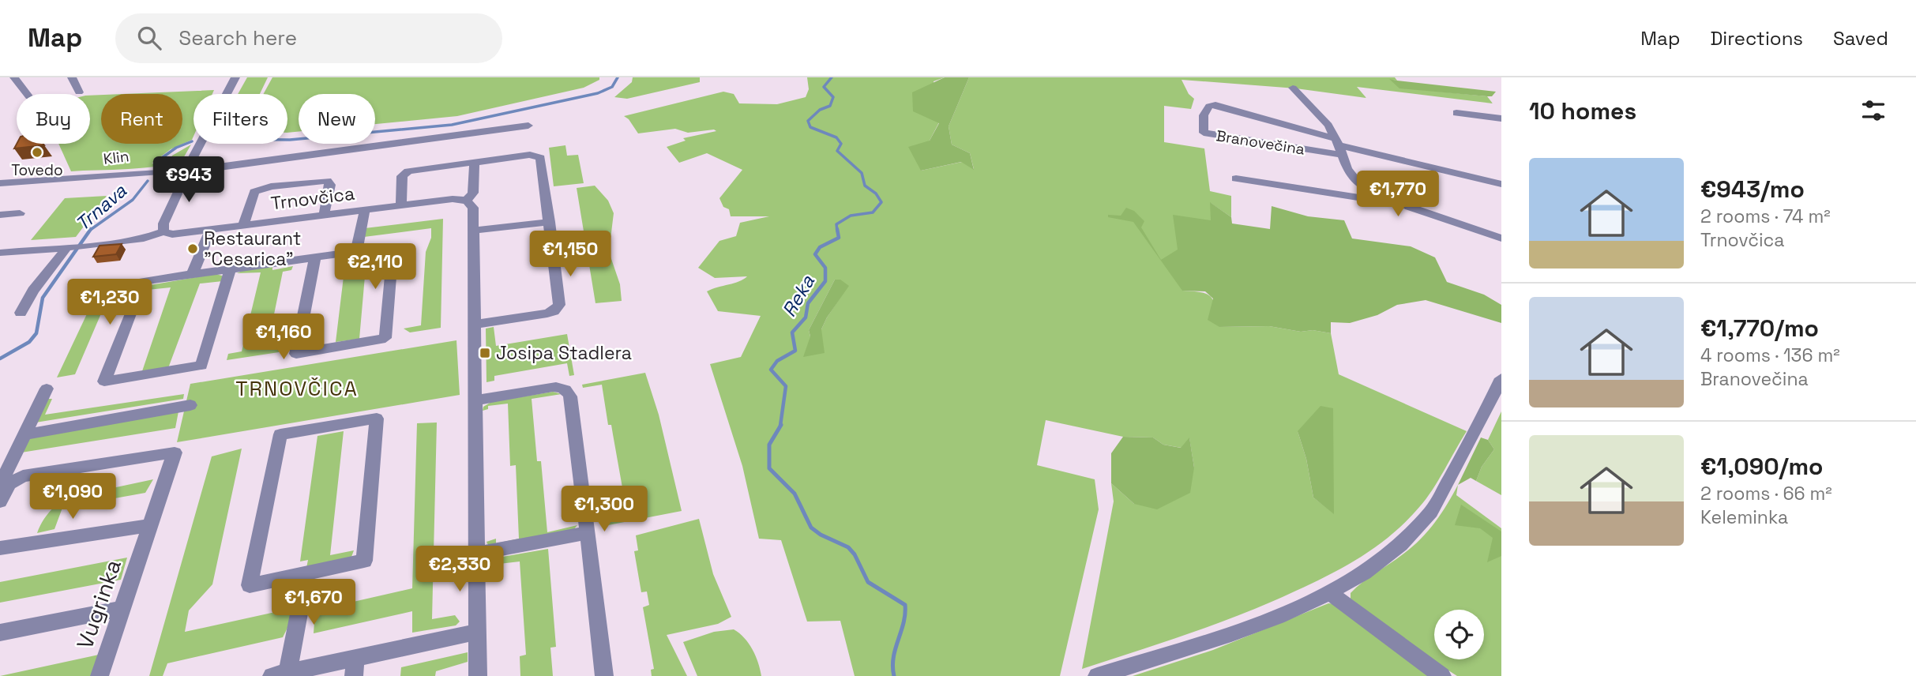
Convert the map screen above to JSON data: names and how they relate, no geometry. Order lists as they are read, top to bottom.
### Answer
{
  "streets": {
    "street": [
      "Branovečina",
      "Klin",
      "Trnovčica",
      "Vugrinka"
    ]
  },
  "districts": ["TRNOVČICA"],
  "water": ["Trnava", "Reka"],
  "places": {
    "other": ["Tovedo", "Restaurant \"Cesarica\""],
    "transit": ["Josipa Stadlera"]
  },
  "page": {
    "header": "Map",
    "search": "Search here",
    "nav": ["Map", "Directions", "Saved"],
    "heading": "10 homes",
    "chip": [
      "Buy",
      "Rent",
      "Filters",
      "New"
    ],
    "list": [
      {
        "name": "€943/mo",
        "note": "2 rooms · 74 m² · Trnovčica"
      },
      {
        "name": "€1,770/mo",
        "note": "4 rooms · 136 m² · Branovečina"
      },
      {
        "name": "€1,090/mo",
        "note": "2 rooms · 66 m² · Keleminka"
      }
    ],
    "price": [
      "€943",
      "€1,770",
      "€1,150",
      "€2,110",
      "€1,230",
      "€1,160",
      "€1,090",
      "€1,300",
      "€2,330",
      "€1,670"
    ]
  }
}
